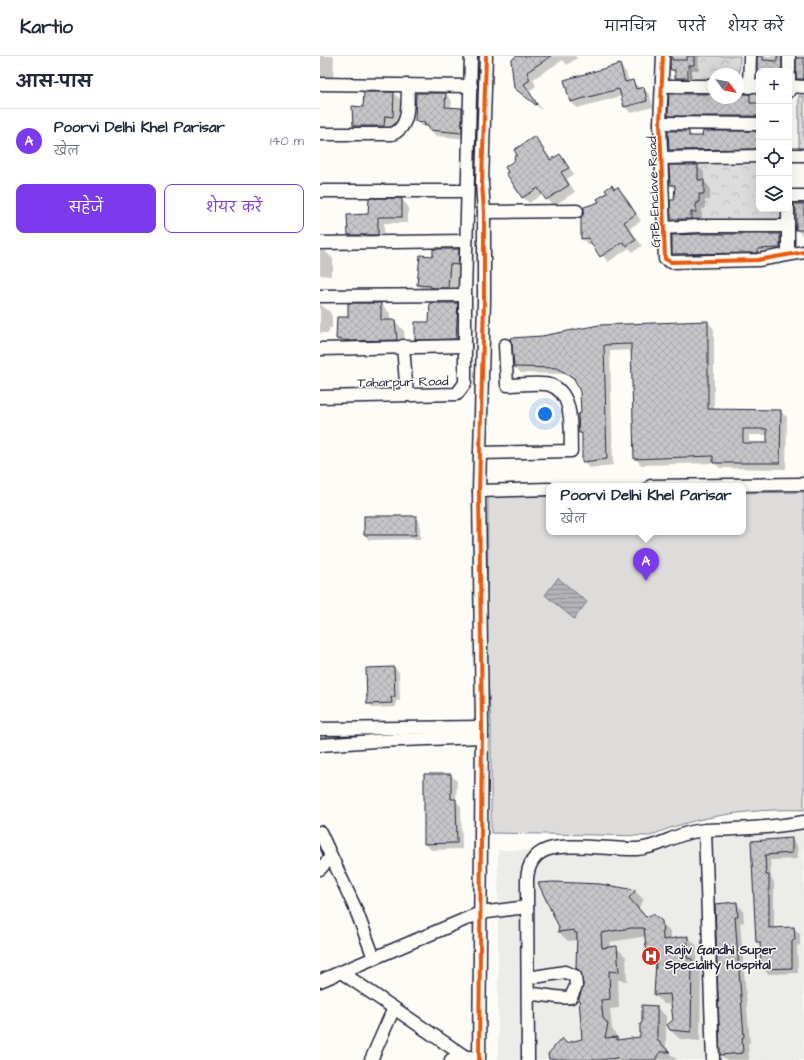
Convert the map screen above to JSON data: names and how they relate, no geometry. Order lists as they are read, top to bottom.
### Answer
{
  "streets": {
    "street": ["GTB Enclave Road", "Taharpur Road"]
  },
  "places": {
    "hospital": ["Rajiv Gandhi Super Speciality Hospital"]
  },
  "north": "bottom right",
  "page": {
    "header": "Kartio",
    "nav": ["मानचित्र", "परतें", "शेयर करें"],
    "heading": "आस-पास",
    "map_buttons": ["+", "−"],
    "list": [
      {
        "mark": "A",
        "name": "Poorvi Delhi Khel Parisar",
        "note": "खेल",
        "value": "140 m"
      }
    ],
    "buttons": ["सहेजें", "शेयर करें"],
    "popup": ["Poorvi Delhi Khel Parisar", "खेल"],
    "pins": "A"
  }
}
